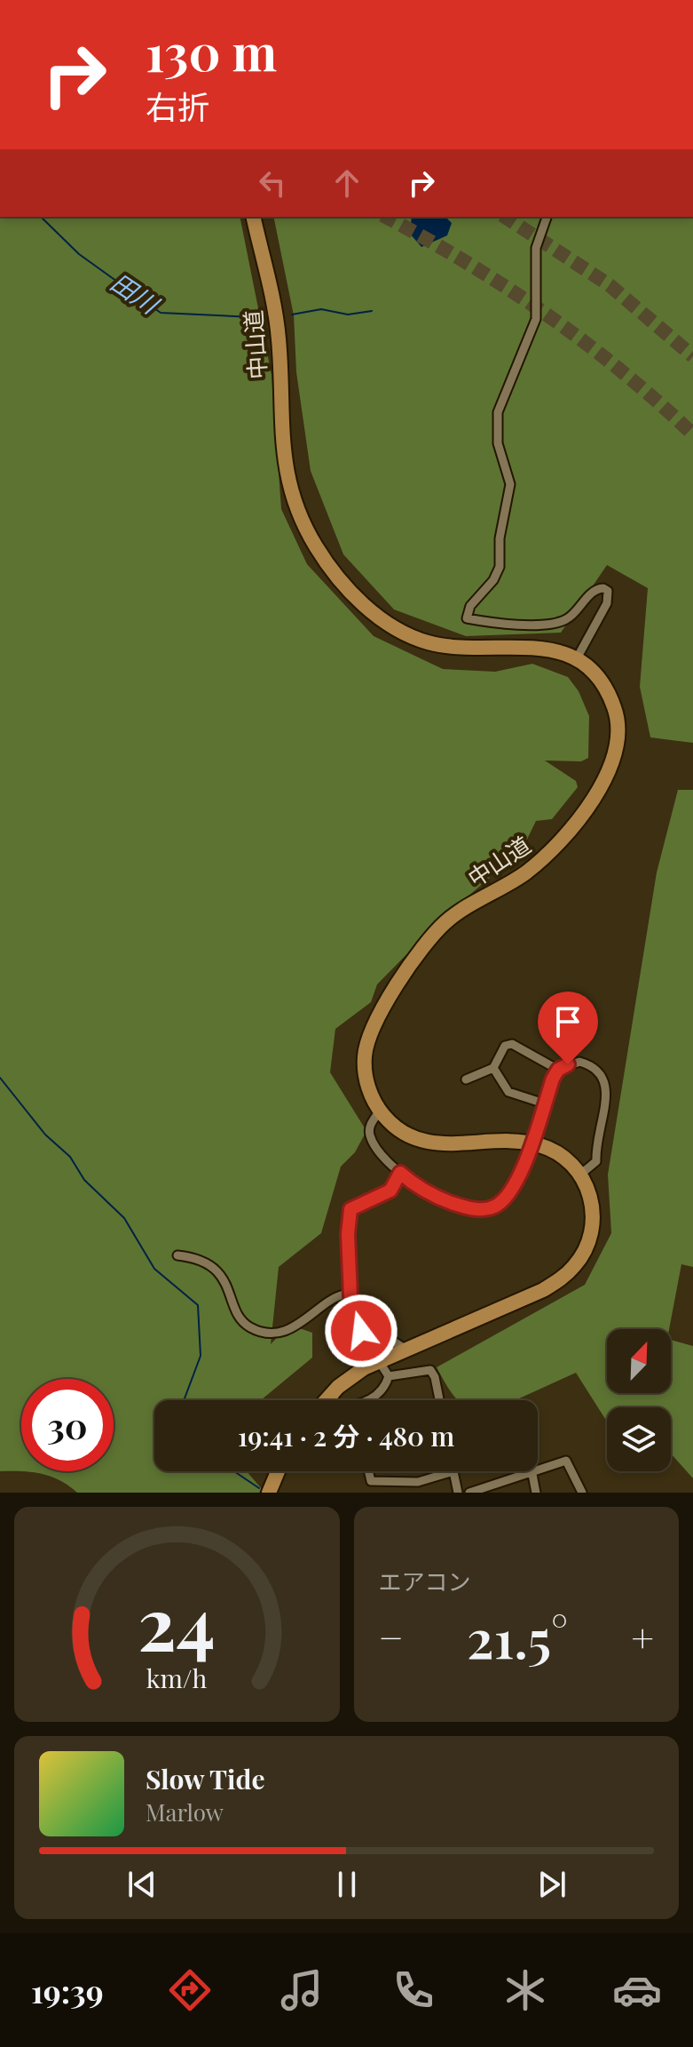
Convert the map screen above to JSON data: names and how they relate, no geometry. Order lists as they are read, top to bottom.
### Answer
{
  "streets": {
    "highway": ["中山道"]
  },
  "water": ["田川"],
  "north": "top right",
  "page": {
    "turn": ["130 m", "右折"],
    "limit": "30",
    "trip": "19:41 · 2 分 · 480 m",
    "tile": "エアコン",
    "heat": ["−", "21.5°", "+"],
    "song": ["Slow Tide", "Marlow"],
    "tabs": "19:39",
    "gauge": ["24", "km/h"]
  }
}
